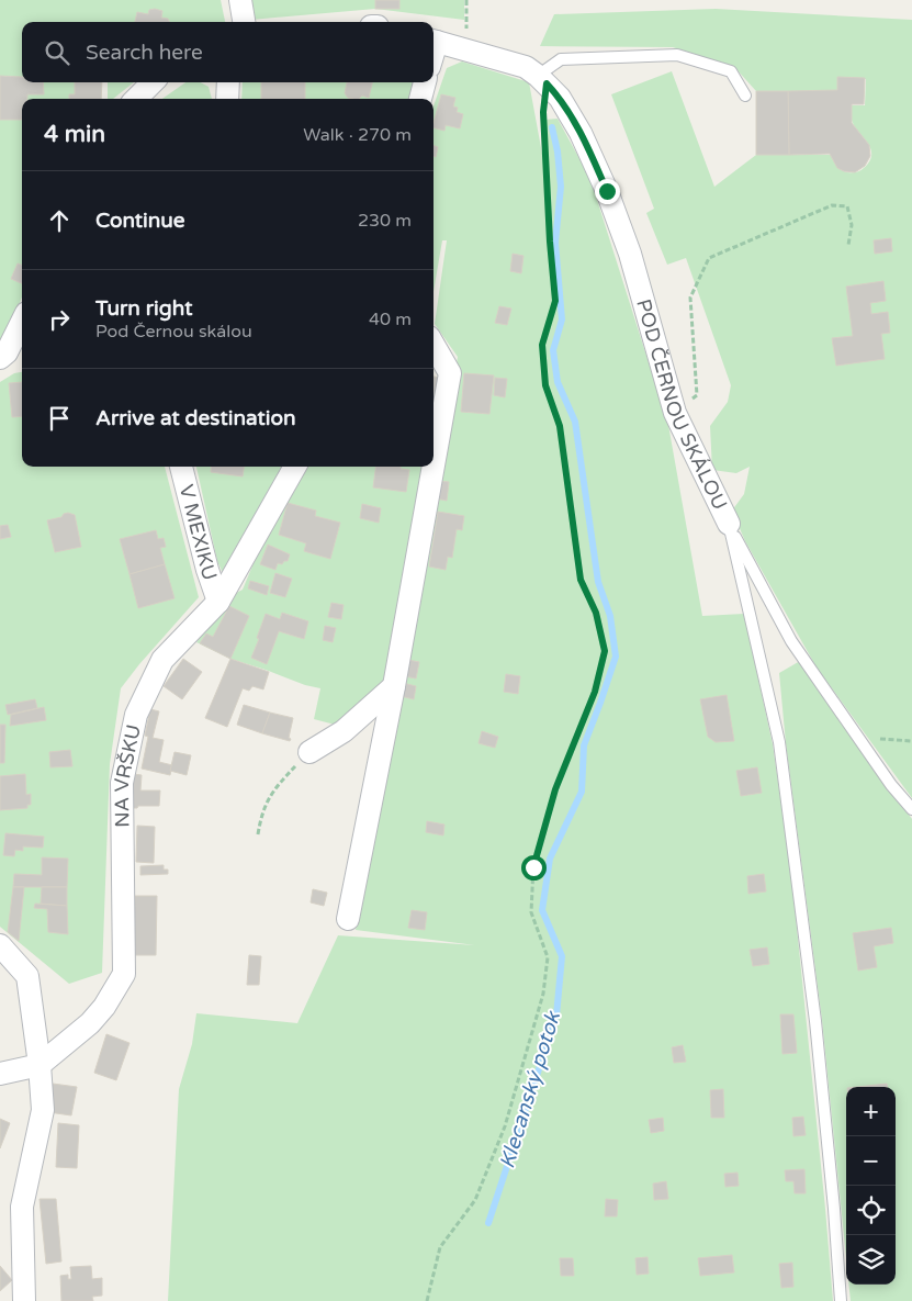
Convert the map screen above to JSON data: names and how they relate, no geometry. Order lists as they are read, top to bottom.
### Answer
{
  "streets": {
    "street": ["POD ČERNOU SKÁLOU", "V MEXIKU", "NA VRŠKU"]
  },
  "crossings": [
    ["V MEXIKU", "NA VRŠKU"]
  ],
  "water": ["Klecanský potok"],
  "page": {
    "search": "Search here",
    "heading": ["4 min", "Walk · 270 m"],
    "list": [
      ["Continue", "230 m"],
      ["Turn right", "Pod Černou skálou", "40 m"],
      "Arrive at destination"
    ],
    "map_buttons": ["+", "−"]
  }
}
